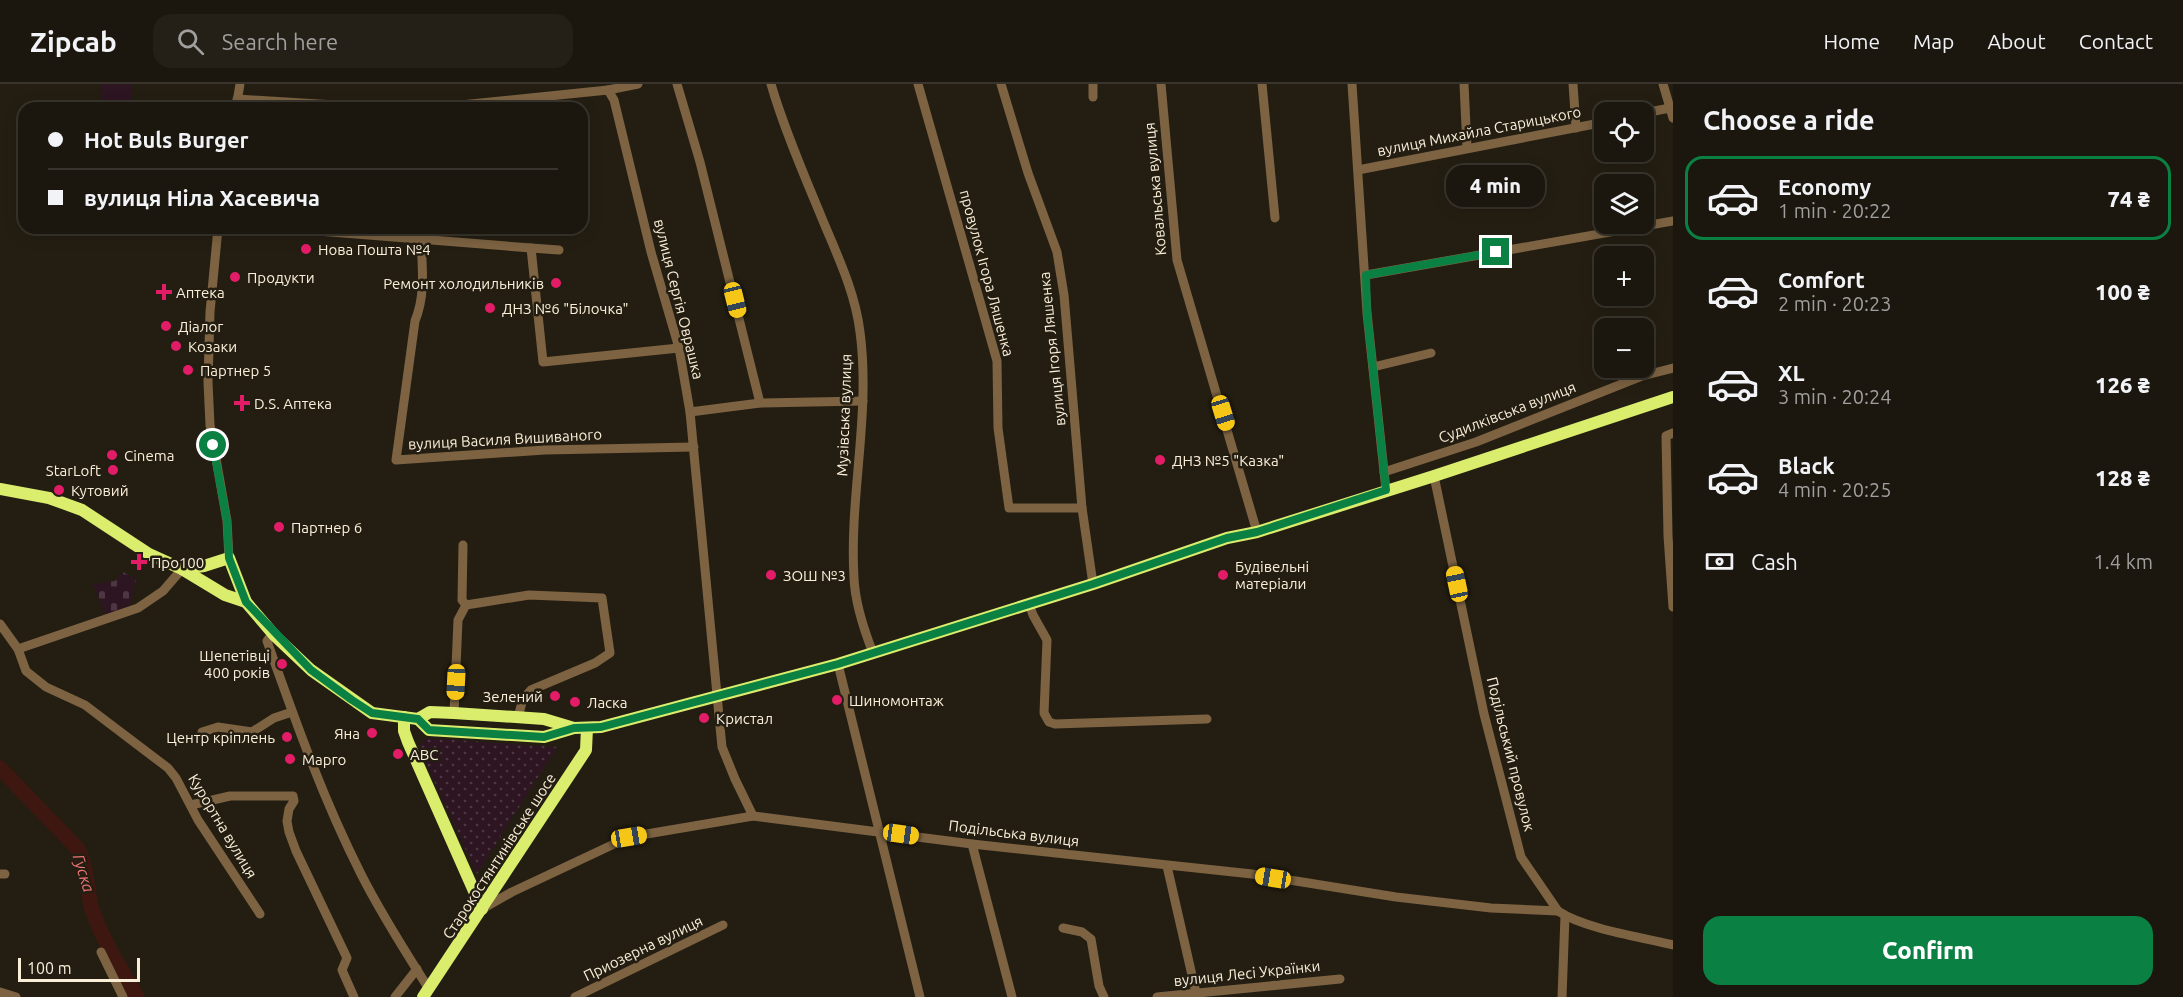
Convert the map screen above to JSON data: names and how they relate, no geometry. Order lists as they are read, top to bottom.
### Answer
{
  "streets": {
    "main road": ["Старокостянтинівське шосе"],
    "street": [
      "вулиця Михайла Старицького",
      "Ковальська вулиця",
      "провулок Ігора Ляшенка",
      "вулиця Сергія Оврашка",
      "вулиця Ігоря Ляшенка",
      "Судилківська вулиця",
      "Музівська вулиця",
      "вулиця Василя Вишиваного",
      "Подільський провулок",
      "Курортна вулиця",
      "Подільська вулиця",
      "Приозерна вулиця",
      "вулиця Лесі Українки"
    ]
  },
  "crossings": [
    ["провулок Ігора Ляшенка", "вулиця Ігоря Ляшенка"],
    ["вулиця Сергія Оврашка", "вулиця Василя Вишиваного"],
    ["вулиця Сергія Оврашка", "Подільська вулиця"],
    ["Подільський провулок", "Подільська вулиця"],
    ["Подільська вулиця", "Старокостянтинівське шосе"]
  ],
  "water": ["Гуска"],
  "places": {
    "other": [
      "Нова Пошта №4",
      "Продукти",
      "Ремонт холодильників",
      "ДНЗ №6 \"Білочка\"",
      "Діалог",
      "Козаки",
      "Партнер 5",
      "Cinema",
      "ДНЗ №5 \"Казка\"",
      "StarLoft",
      "Кутовий",
      "Партнер 6",
      "ЗОШ №3",
      "Будівельні матеріали",
      "Шепетівці 400 років",
      "Зелений",
      "Шиномонтаж",
      "Ласка",
      "Кристал",
      "Яна",
      "Центр кріплень",
      "АВС",
      "Марго"
    ],
    "health": ["Аптека", "D.S. Аптека", "Про100"]
  },
  "scale_bar": "100 m",
  "page": {
    "header": "Zipcab",
    "search": "Search here",
    "nav": [
      "Home",
      "Map",
      "About",
      "Contact"
    ],
    "heading": "Choose a ride",
    "map_buttons": ["+", "−"],
    "banner": ["Hot Buls Burger", "вулиця Ніла Хасевича"],
    "list": [
      {
        "name": "Economy",
        "note": "1 min · 20:22",
        "value": "74 ₴"
      },
      {
        "name": "Comfort",
        "note": "2 min · 20:23",
        "value": "100 ₴"
      },
      {
        "name": "XL",
        "note": "3 min · 20:24",
        "value": "126 ₴"
      },
      {
        "name": "Black",
        "note": "4 min · 20:25",
        "value": "128 ₴"
      }
    ],
    "bubble": "4 min",
    "pay": ["Cash", "1.4 km"],
    "buttons": "Confirm",
    "scale": "100 m"
  }
}
